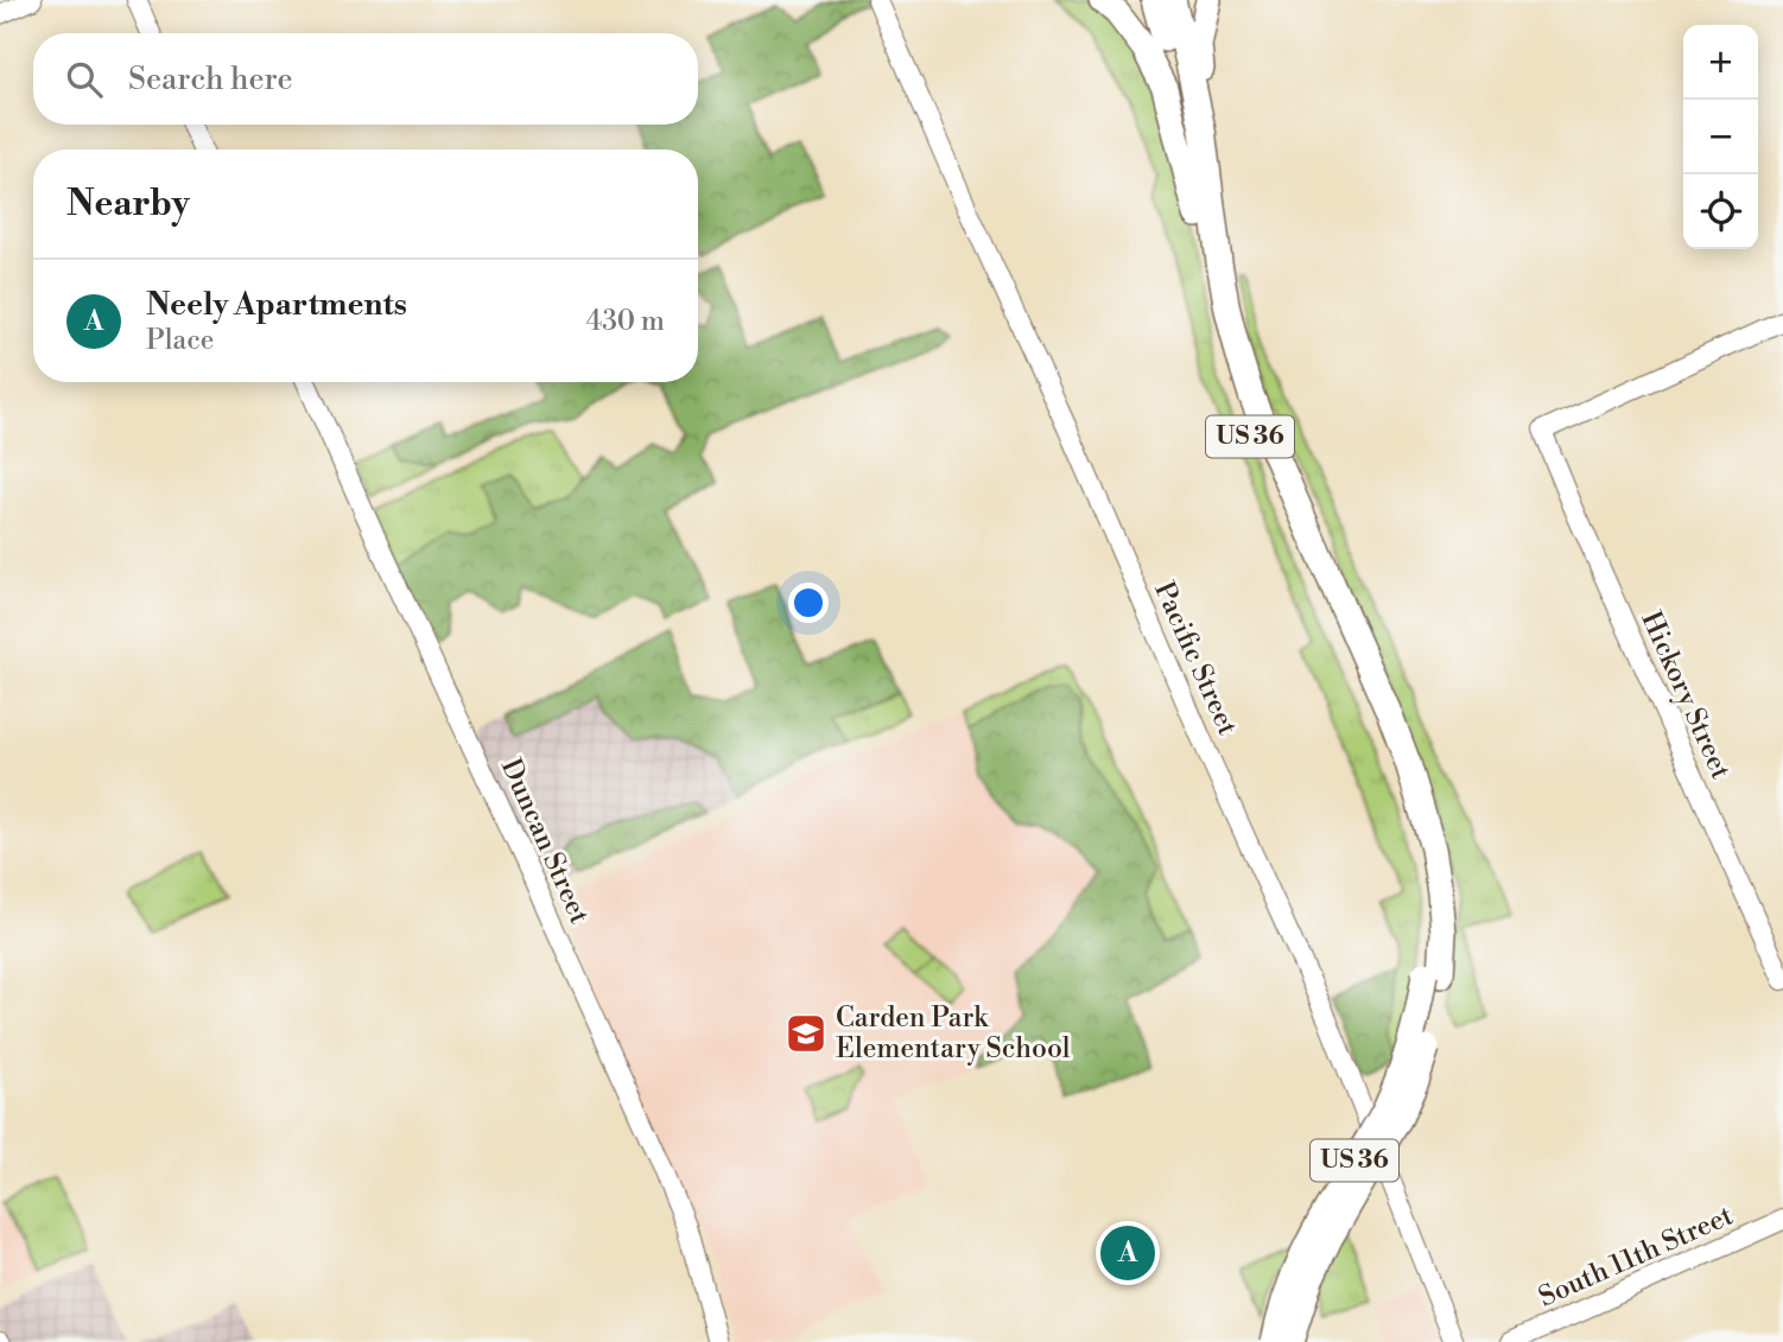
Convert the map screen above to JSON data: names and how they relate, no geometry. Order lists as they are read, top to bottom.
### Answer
{
  "streets": {
    "highway": ["US 36"],
    "street": [
      "Pacific Street",
      "Hickory Street",
      "Duncan Street",
      "South 11th Street"
    ]
  },
  "places": {
    "school or university": ["Carden Park Elementary School"]
  },
  "page": {
    "map_buttons": ["+", "−"],
    "search": "Search here",
    "heading": "Nearby",
    "list": [
      {
        "mark": "A",
        "name": "Neely Apartments",
        "note": "Place",
        "value": "430 m"
      }
    ],
    "pins": "A"
  }
}
